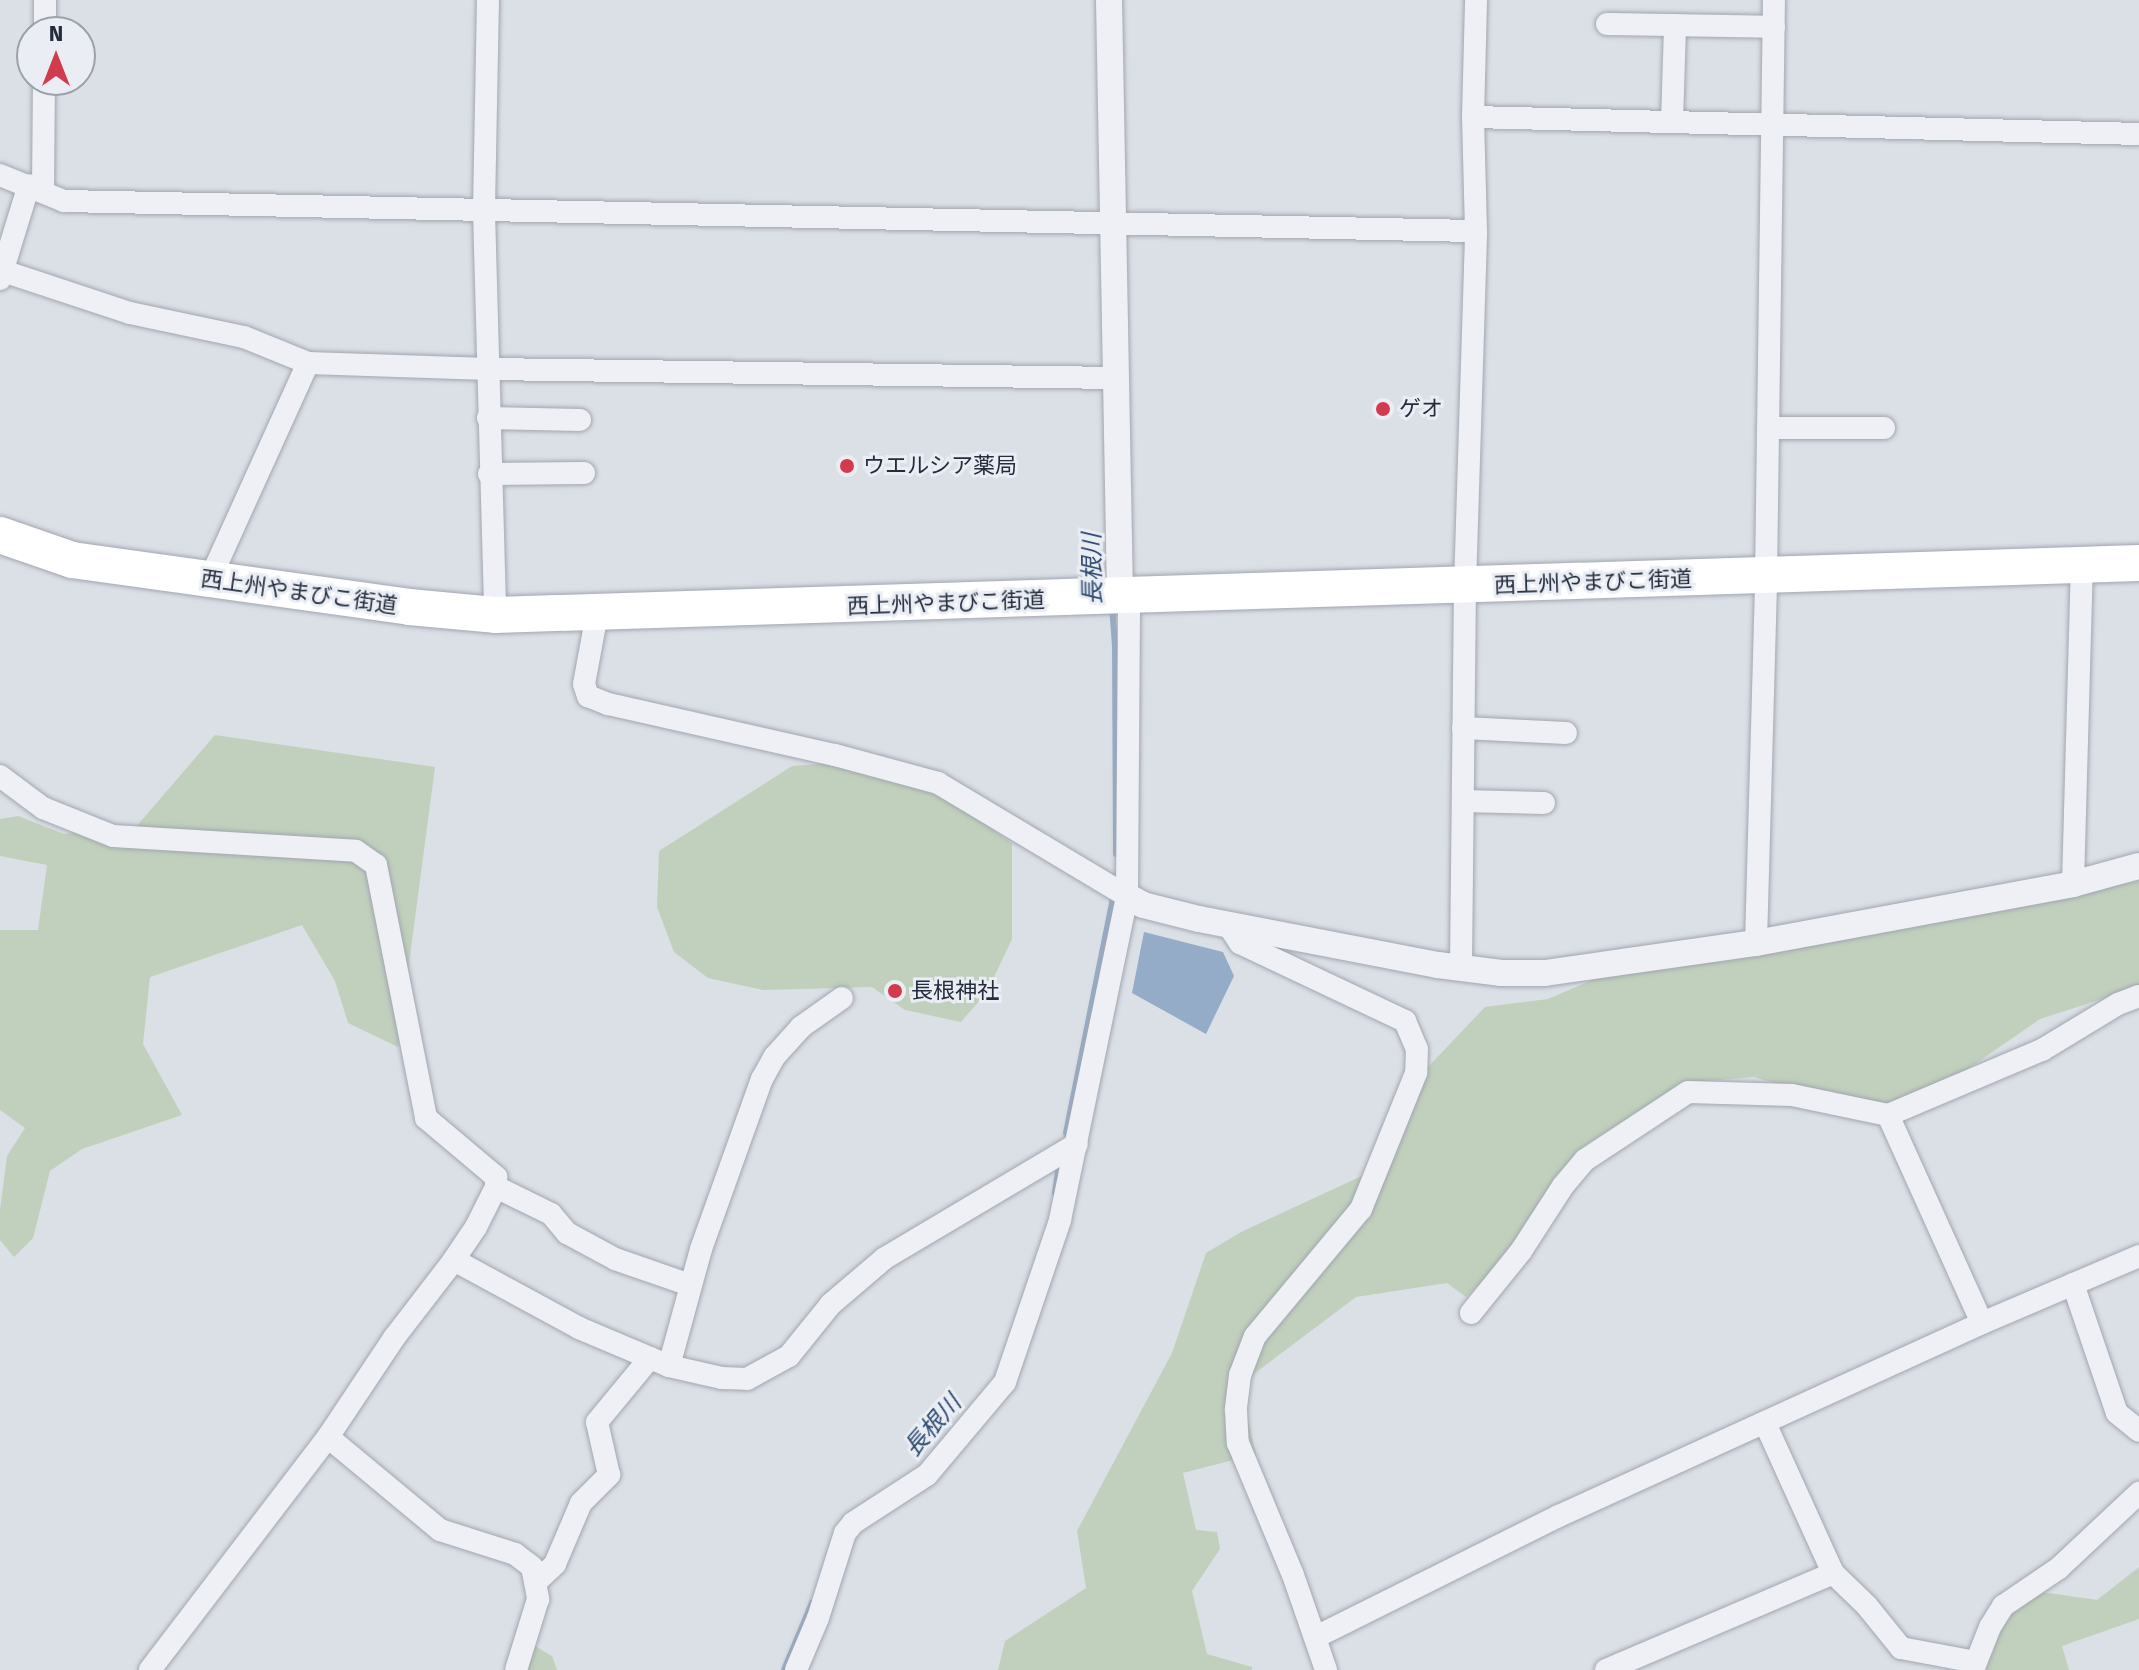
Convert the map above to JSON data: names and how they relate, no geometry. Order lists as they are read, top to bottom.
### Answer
{
  "streets": {
    "highway": ["西上州やまびこ街道"]
  },
  "water": ["長根川"],
  "places": ["ゲオ", "ウエルシア薬局", "長根神社"],
  "north": "top"
}
